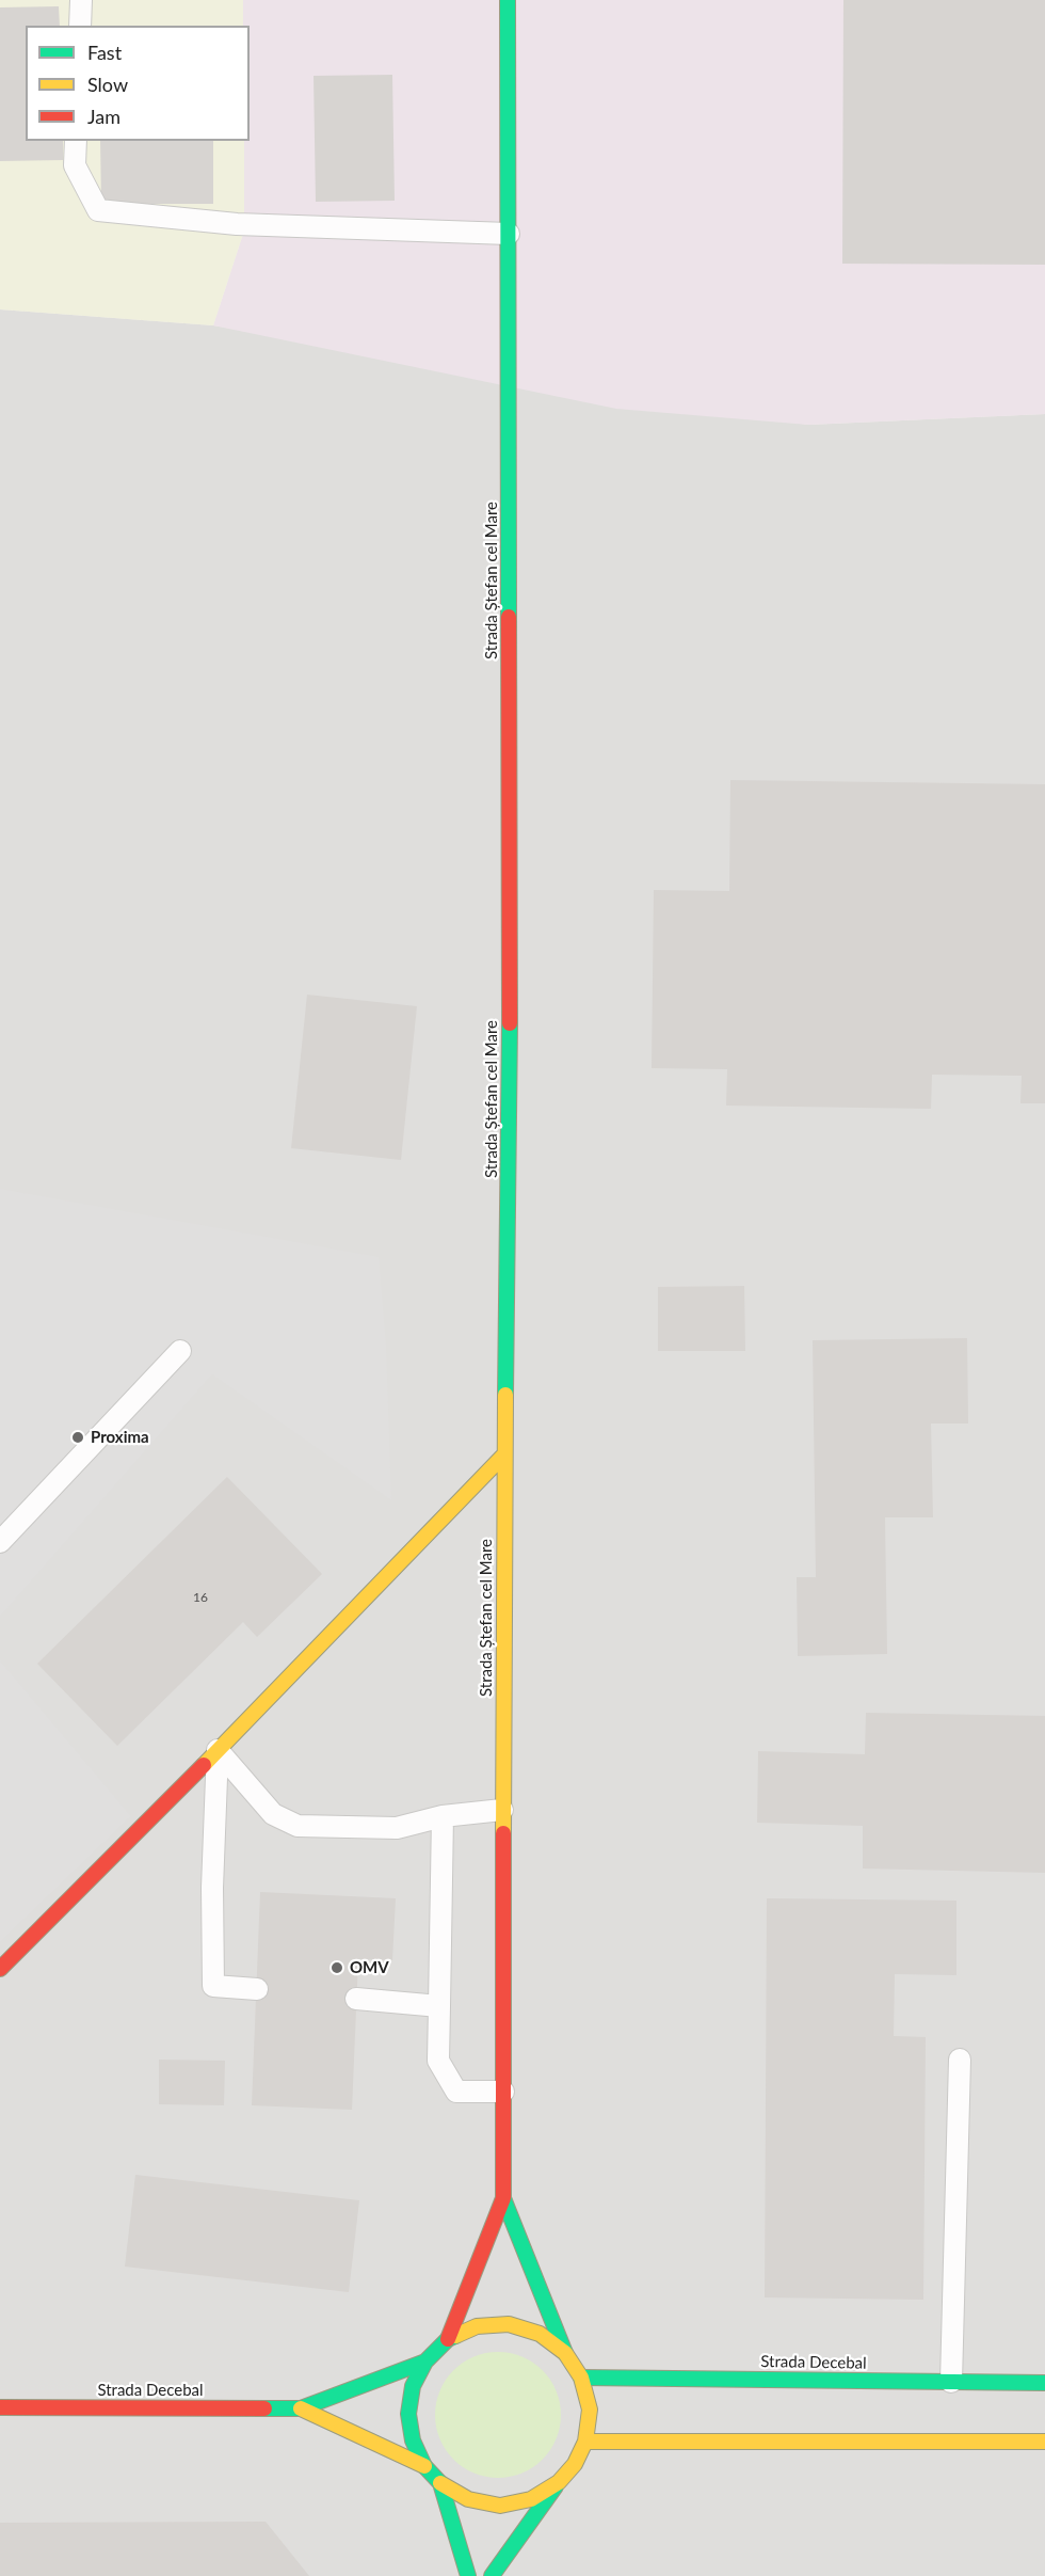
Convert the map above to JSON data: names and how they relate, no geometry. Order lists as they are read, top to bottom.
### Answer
{
  "streets": {
    "main road": ["Strada Ștefan cel Mare", "Strada Decebal"]
  },
  "crossings": [
    ["Strada Ștefan cel Mare", "Strada Decebal"]
  ],
  "places": ["Proxima", "OMV"],
  "house_numbers": ["16"],
  "legend": ["Fast", "Slow", "Jam"]
}
